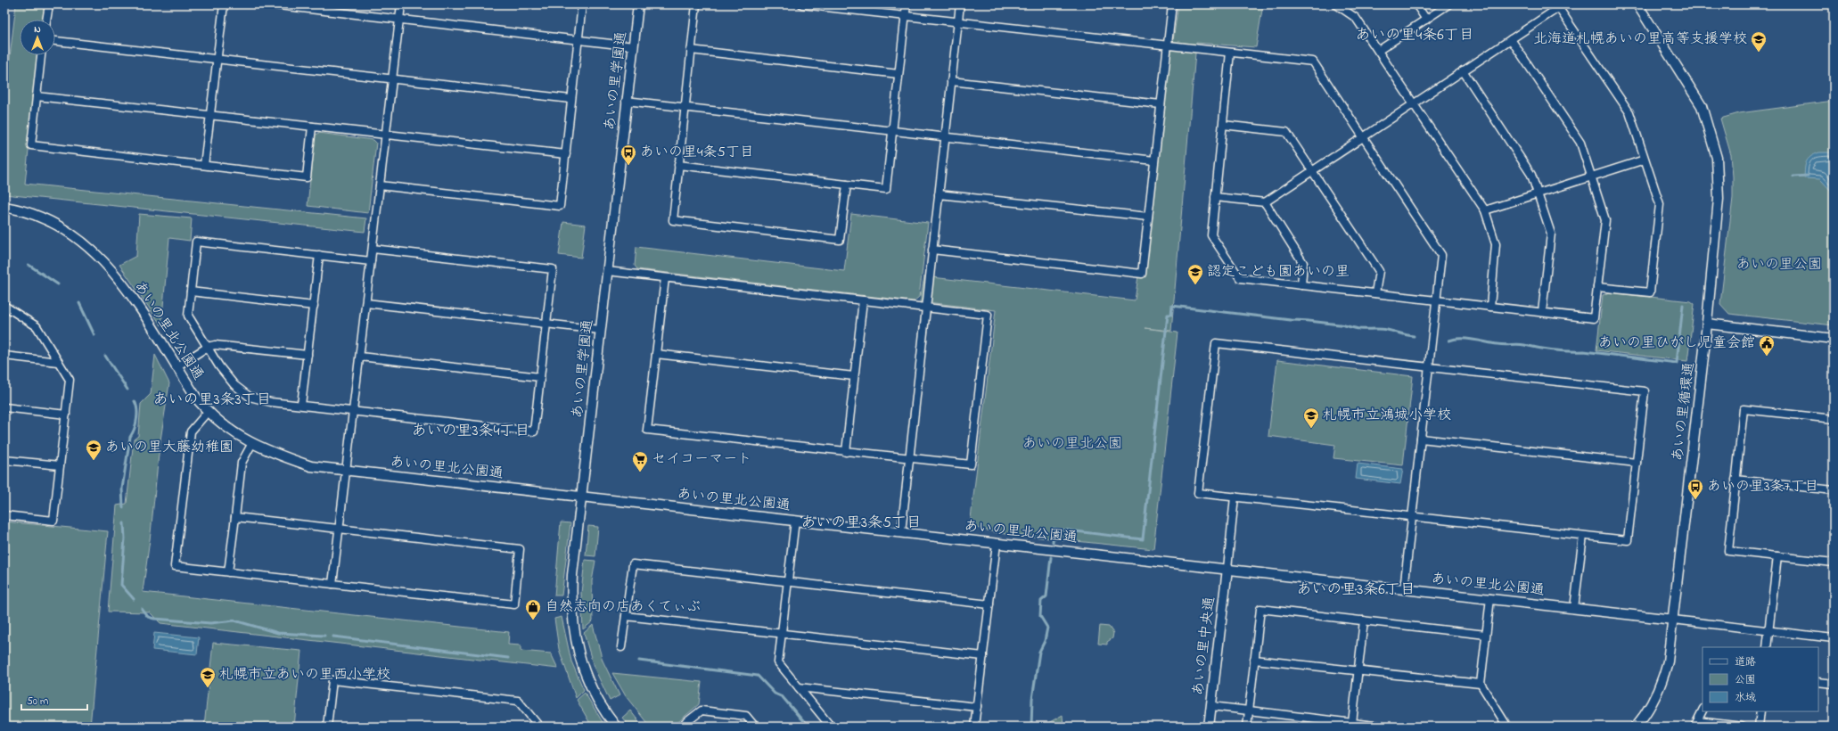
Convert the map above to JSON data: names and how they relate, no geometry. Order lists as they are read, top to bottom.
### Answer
{
  "streets": {
    "street": [
      "あいの里学園通",
      "あいの里北公園通",
      "あいの里循環通",
      "あいの里中央通"
    ]
  },
  "crossings": [
    ["あいの里学園通", "あいの里北公園通"],
    ["あいの里北公園通", "あいの里循環通"],
    ["あいの里北公園通", "あいの里中央通"]
  ],
  "districts": [
    "あいの里4条6丁目",
    "あいの里3条3丁目",
    "あいの里3条4丁目",
    "あいの里3条5丁目",
    "あいの里3条6丁目"
  ],
  "parks": ["あいの里公園", "あいの里北公園"],
  "places": {
    "school or university": [
      "北海道札幌あいの里高等支援学校",
      "認定こども園あいの里",
      "札幌市立鴻城小学校",
      "あいの里大藤幼稚園",
      "札幌市立あいの里西小学校"
    ],
    "bus stop": ["あいの里4条5丁目", "あいの里3条7丁目"],
    "public building": ["あいの里ひがし児童会館"],
    "supermarket": ["セイコーマート"],
    "shop": ["自然志向の店あくてぃぶ"]
  },
  "legend": ["道路", "公園", "水域"],
  "scale_bar": "50 m",
  "north": "top"
}
